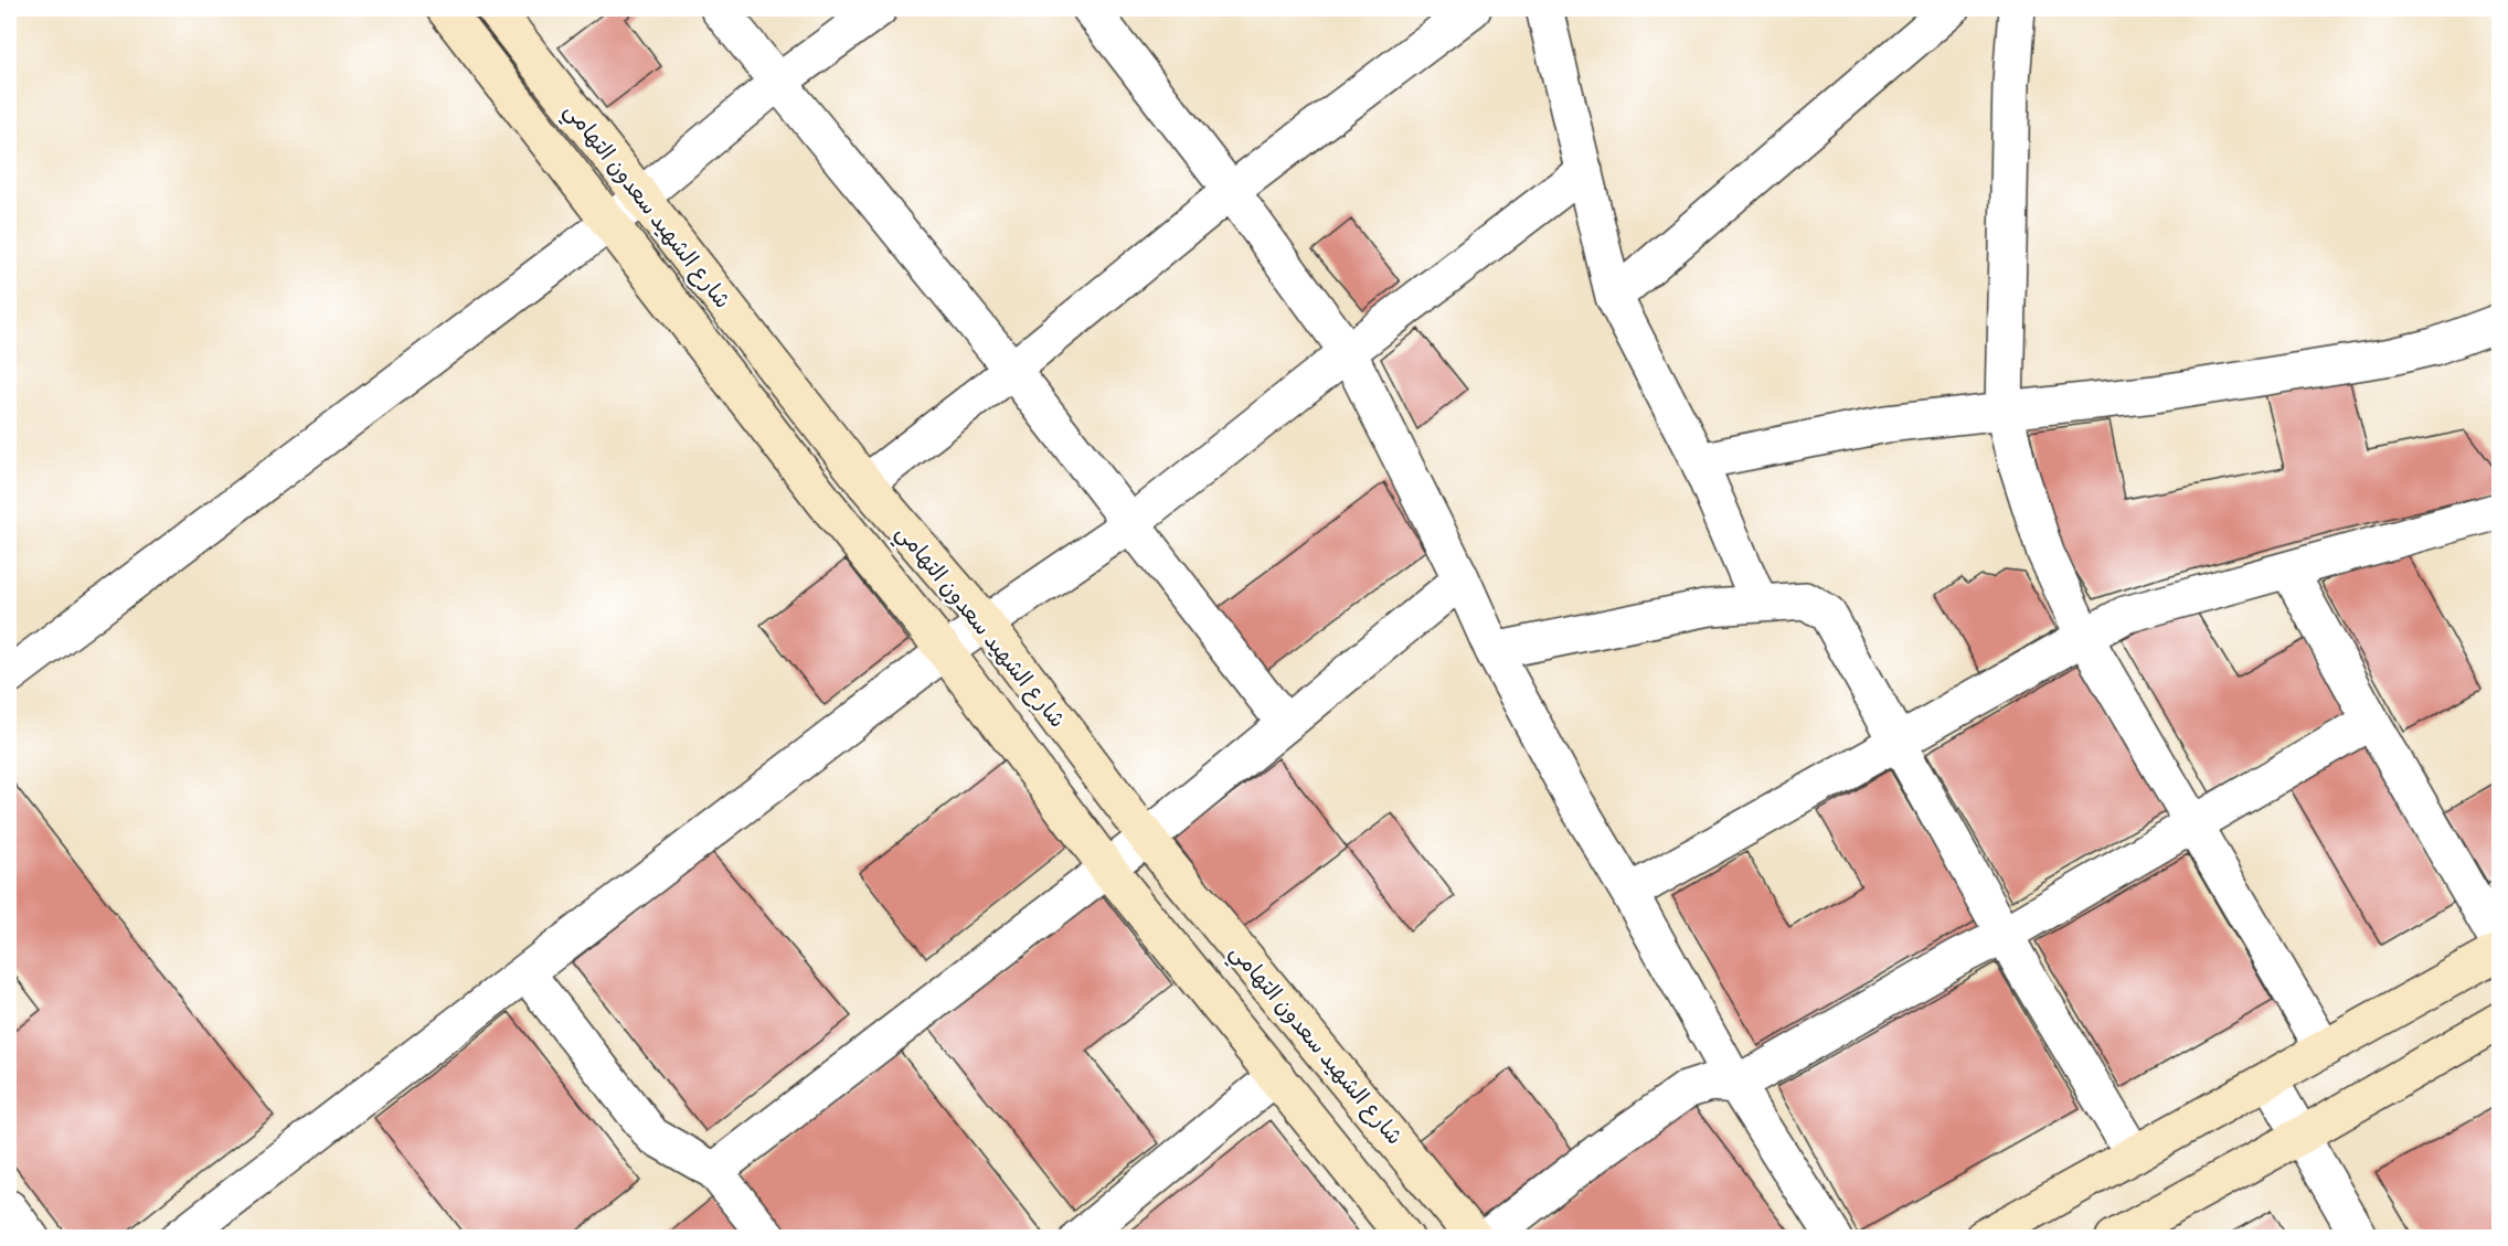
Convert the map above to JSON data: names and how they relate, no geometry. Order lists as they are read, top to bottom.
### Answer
{
  "streets": {
    "street": ["شارع الشهيد سعدون التهامي"]
  }
}
